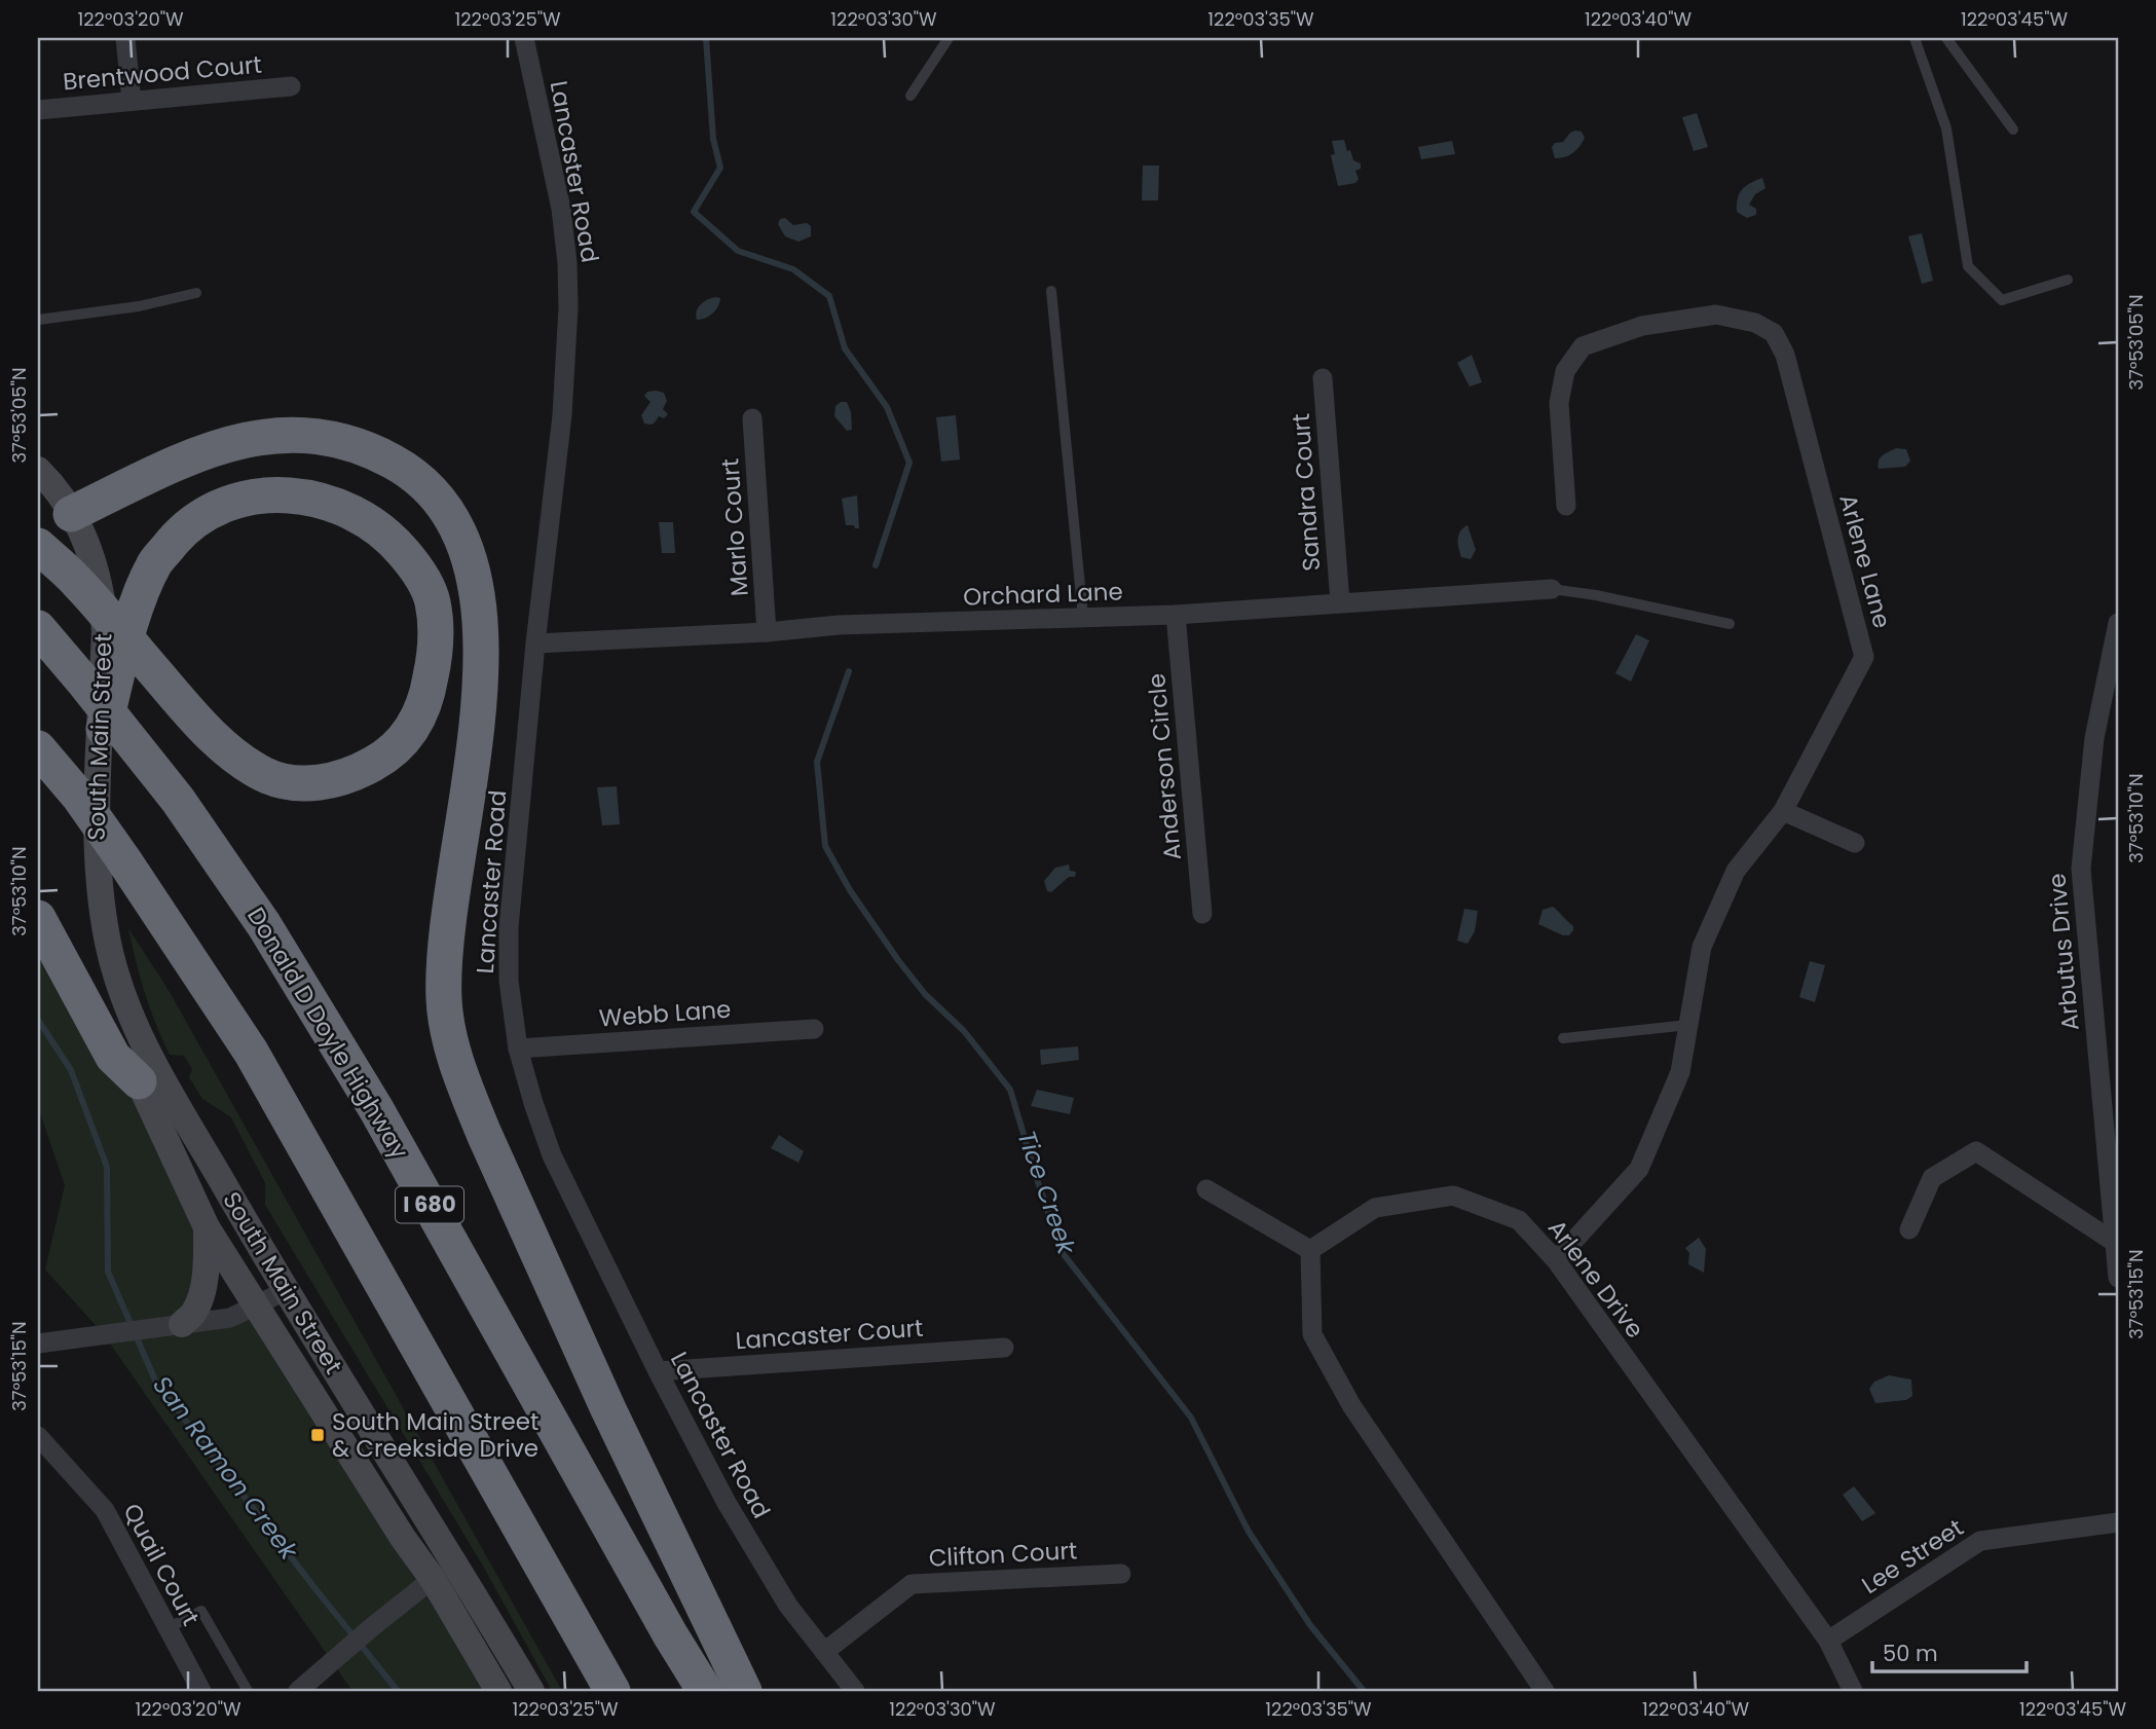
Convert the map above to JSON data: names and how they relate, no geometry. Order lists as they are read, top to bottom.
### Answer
{
  "streets": {
    "highway": ["Donald D Doyle Highway", "I 680"],
    "main road": ["South Main Street"],
    "street": [
      "Brentwood Court",
      "Lancaster Road",
      "Sandra Court",
      "Marlo Court",
      "Arlene Lane",
      "Orchard Lane",
      "Anderson Circle",
      "Arbutus Drive",
      "Webb Lane",
      "Arlene Drive",
      "Lancaster Court",
      "Clifton Court",
      "Lee Street",
      "Quail Court"
    ]
  },
  "crossings": [
    ["Lancaster Road", "Orchard Lane"],
    ["Lancaster Road", "Webb Lane"],
    ["Lancaster Road", "Lancaster Court"],
    ["Lancaster Road", "Clifton Court"],
    ["Sandra Court", "Orchard Lane"],
    ["Marlo Court", "Orchard Lane"],
    ["Arlene Lane", "Arlene Drive"],
    ["Orchard Lane", "Anderson Circle"],
    ["South Main Street", "Donald D Doyle Highway"],
    ["Arlene Drive", "Lee Street"]
  ],
  "water": ["Tice Creek", "San Ramon Creek"],
  "places": {
    "transit": ["South Main Street & Creekside Drive"]
  },
  "scale_bar": "50 m",
  "coordinates": [
    "122°03'20\"W",
    "122°03'25\"W",
    "122°03'30\"W",
    "122°03'35\"W",
    "122°03'40\"W",
    "122°03'45\"W",
    "37°53'05\"N",
    "37°53'10\"N",
    "37°53'15\"N"
  ]
}
